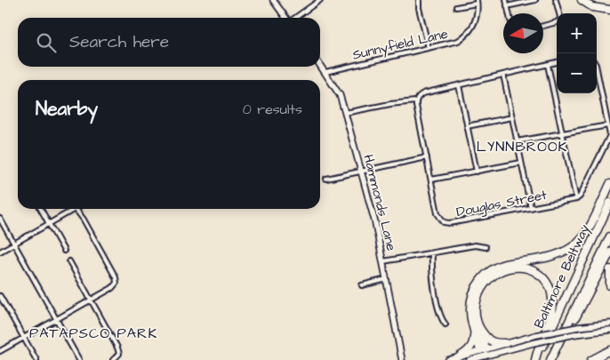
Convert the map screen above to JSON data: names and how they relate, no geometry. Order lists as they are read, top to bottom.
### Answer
{
  "streets": {
    "highway": ["Baltimore Beltway"],
    "street": ["Sunnyfield Lane", "Hammonds Lane", "Douglas Street"]
  },
  "crossings": [
    ["Sunnyfield Lane", "Hammonds Lane"]
  ],
  "districts": ["LYNNBROOK", "PATAPSCO PARK"],
  "north": "left",
  "page": {
    "map_buttons": ["+", "−"],
    "search": "Search here",
    "heading": ["Nearby", "0 results"]
  }
}
